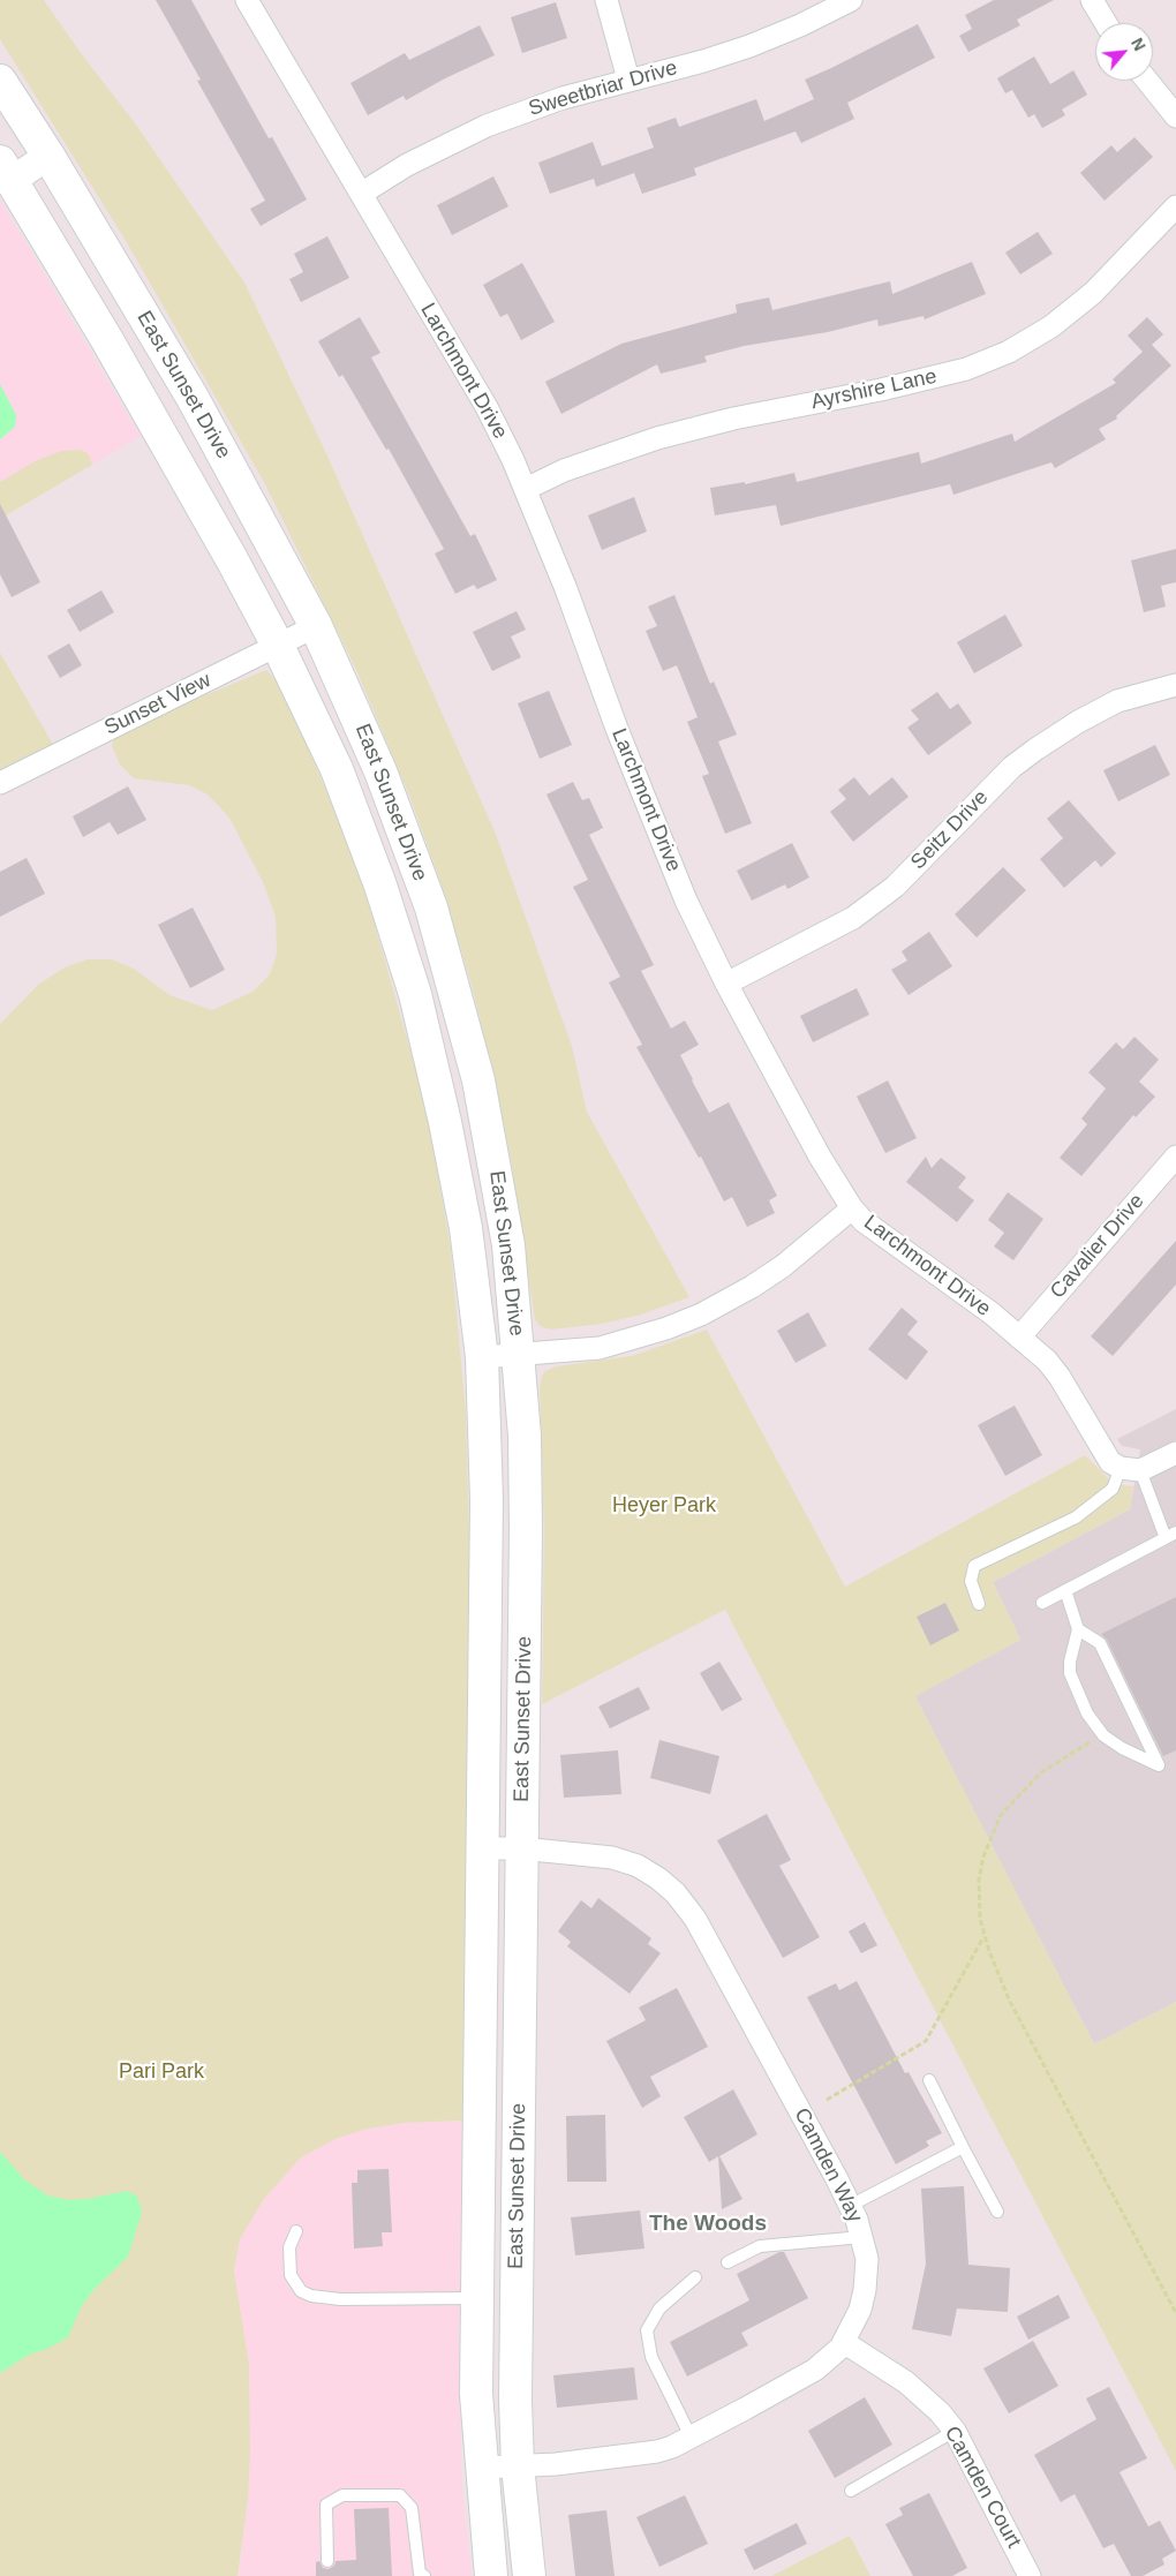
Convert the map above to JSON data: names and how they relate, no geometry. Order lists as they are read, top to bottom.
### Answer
{
  "streets": {
    "main road": ["East Sunset Drive"],
    "street": [
      "Sweetbriar Drive",
      "Larchmont Drive",
      "Ayrshire Lane",
      "Sunset View",
      "Seitz Drive",
      "Cavalier Drive",
      "Camden Way",
      "Camden Court"
    ]
  },
  "crossings": [
    ["Sweetbriar Drive", "Larchmont Drive"],
    ["Larchmont Drive", "Ayrshire Lane"],
    ["Larchmont Drive", "Seitz Drive"],
    ["Larchmont Drive", "Cavalier Drive"],
    ["East Sunset Drive", "Sunset View"],
    ["East Sunset Drive", "Camden Way"],
    ["Camden Way", "Camden Court"]
  ],
  "districts": ["The Woods"],
  "parks": ["Heyer Park", "Pari Park"],
  "north": "top right"
}
